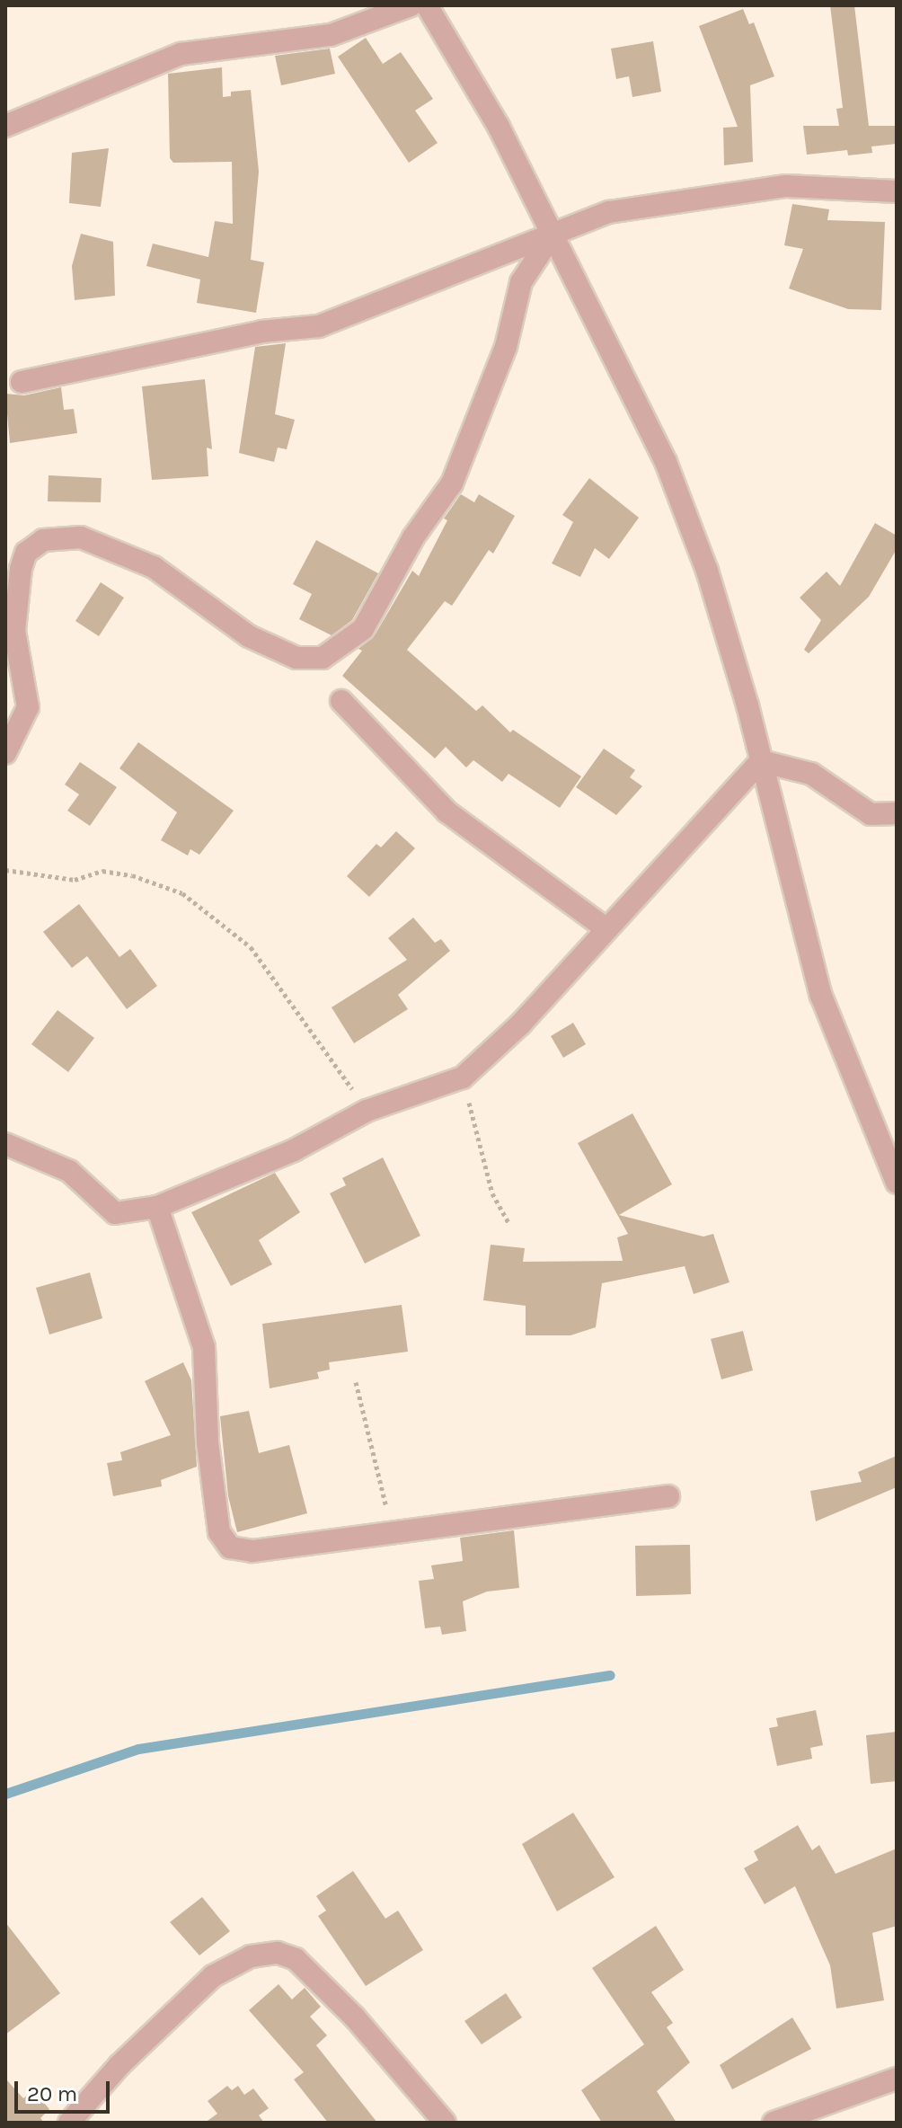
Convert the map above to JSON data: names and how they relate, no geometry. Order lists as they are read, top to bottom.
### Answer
{
  "scale_bar": "20 m"
}
